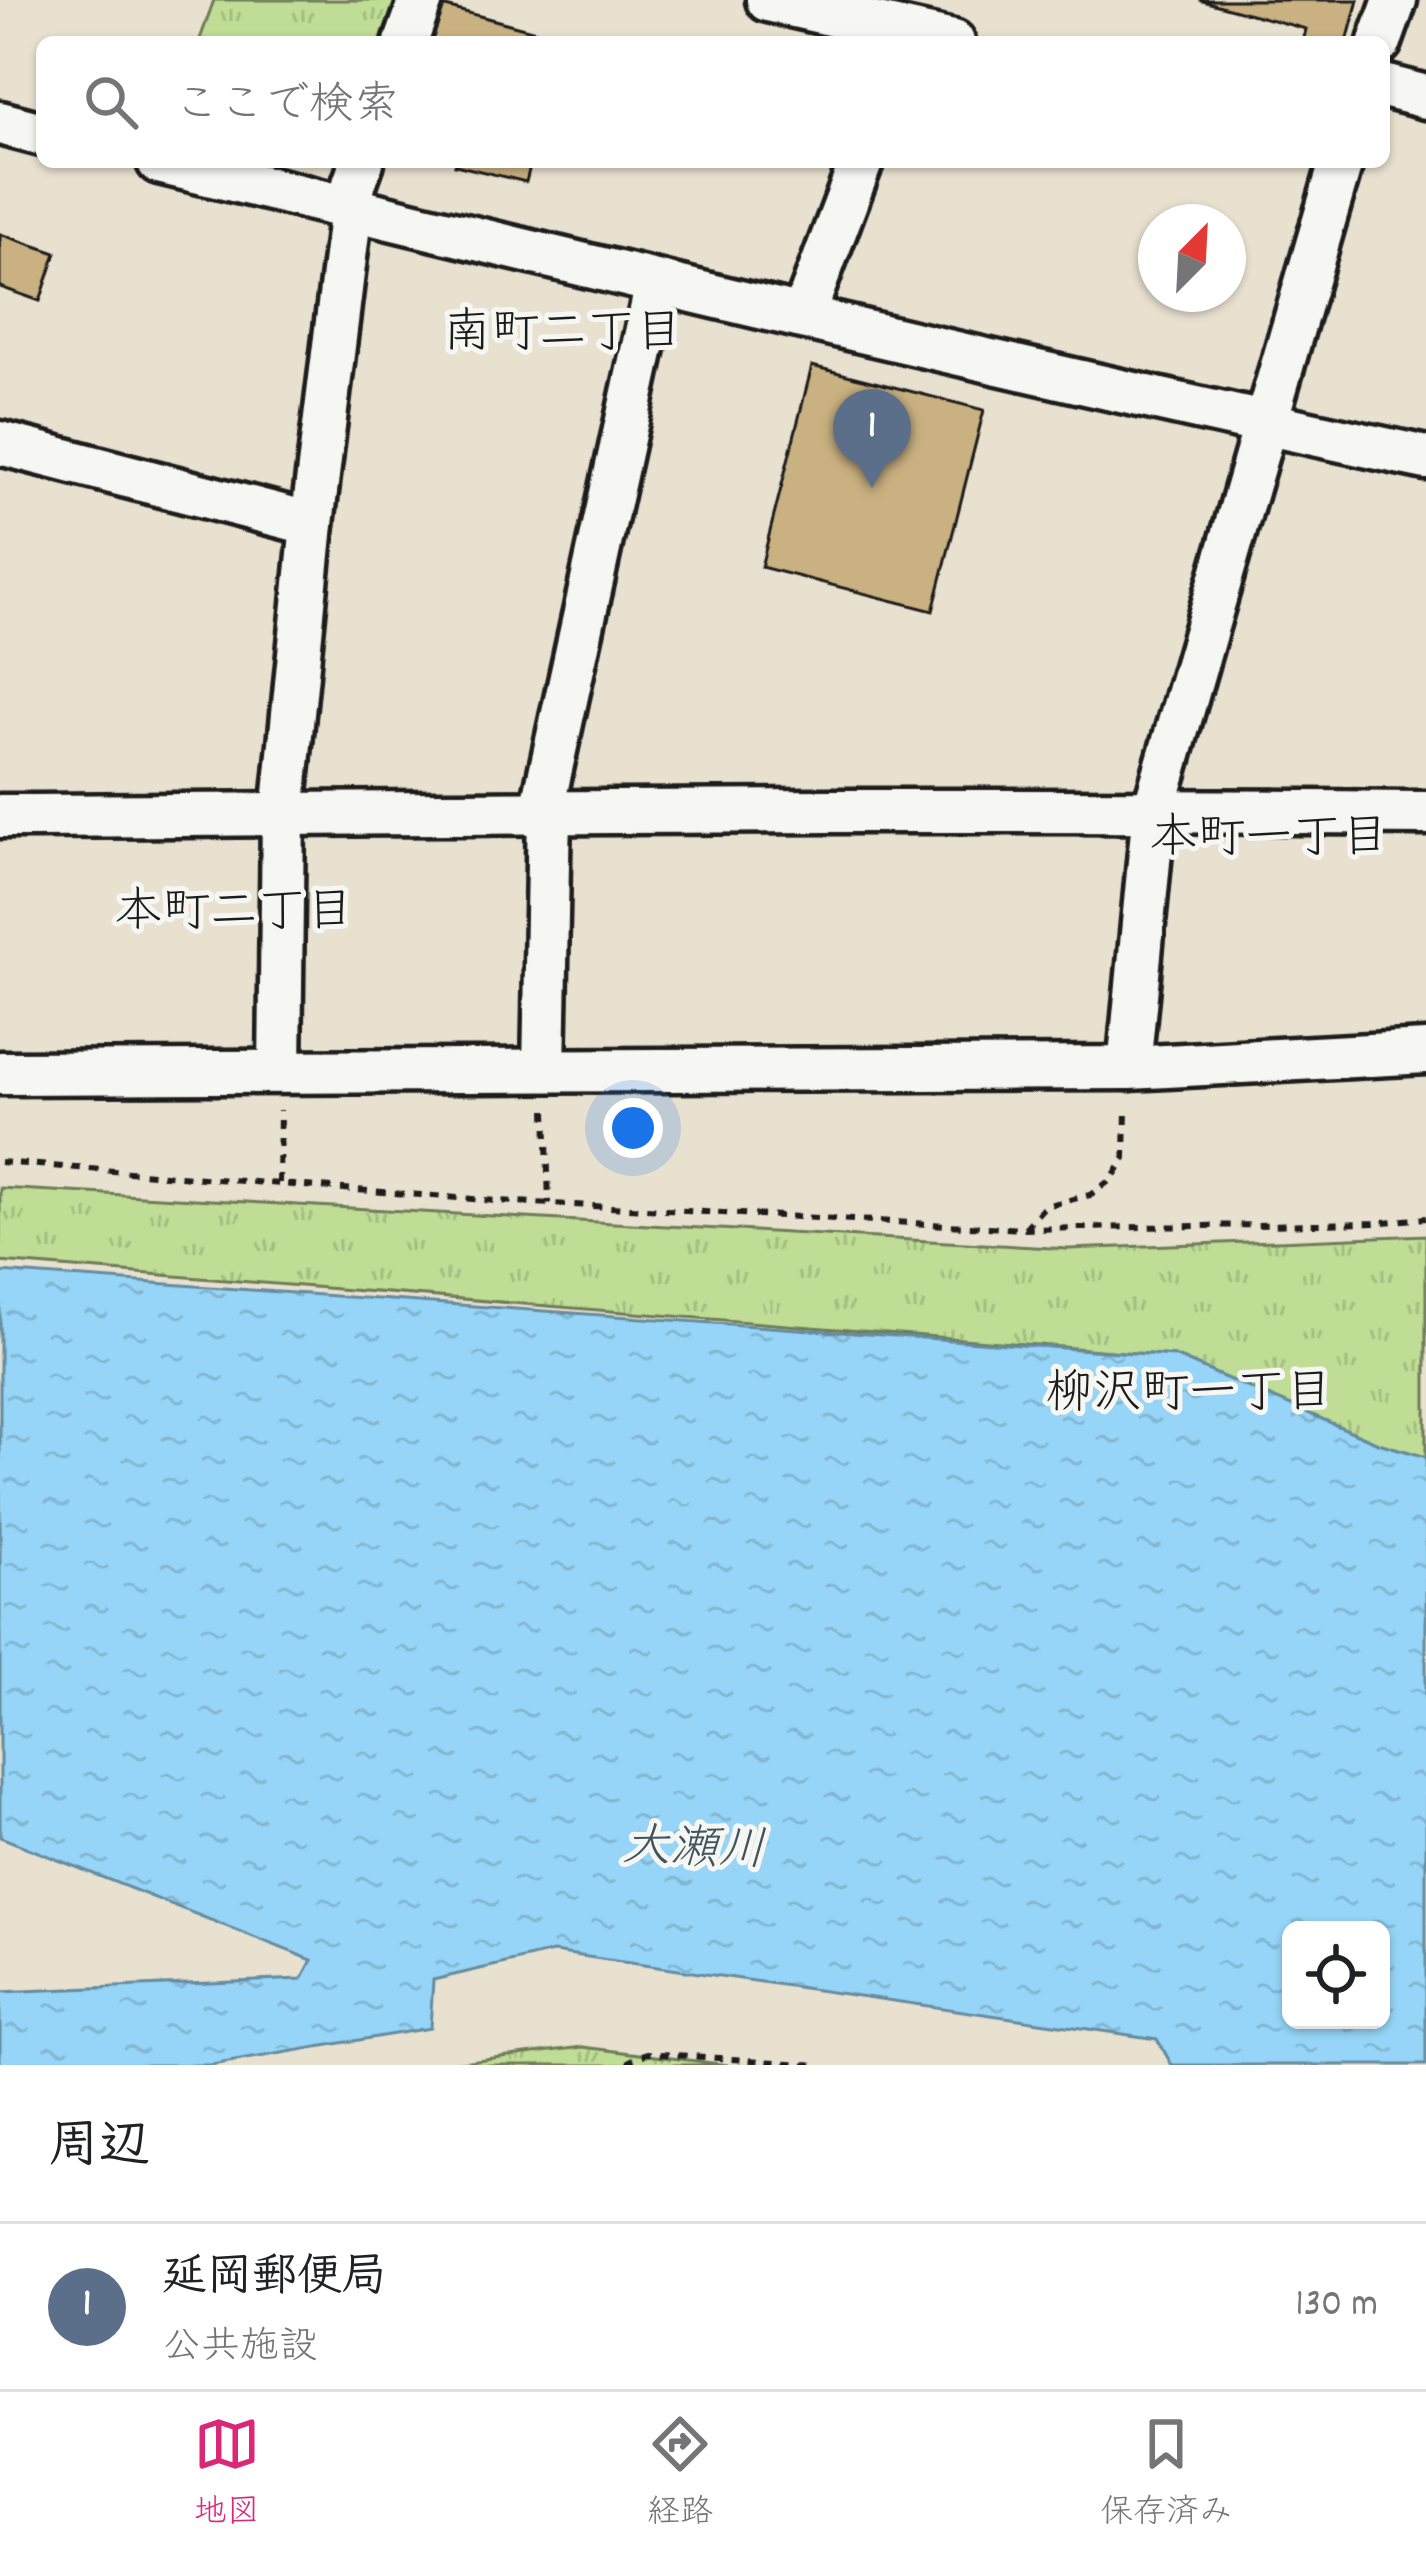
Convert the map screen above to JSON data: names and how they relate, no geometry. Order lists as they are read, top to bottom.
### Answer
{
  "districts": [
    "南町二丁目",
    "本町一丁目",
    "本町二丁目",
    "柳沢町一丁目"
  ],
  "water": ["大瀬川"],
  "north": "top right",
  "page": {
    "search": "ここで検索",
    "pins": "1",
    "heading": "周辺",
    "list": [
      {
        "mark": "1",
        "name": "延岡郵便局",
        "note": "公共施設",
        "value": "130 m"
      }
    ],
    "nav": ["地図", "経路", "保存済み"]
  }
}
